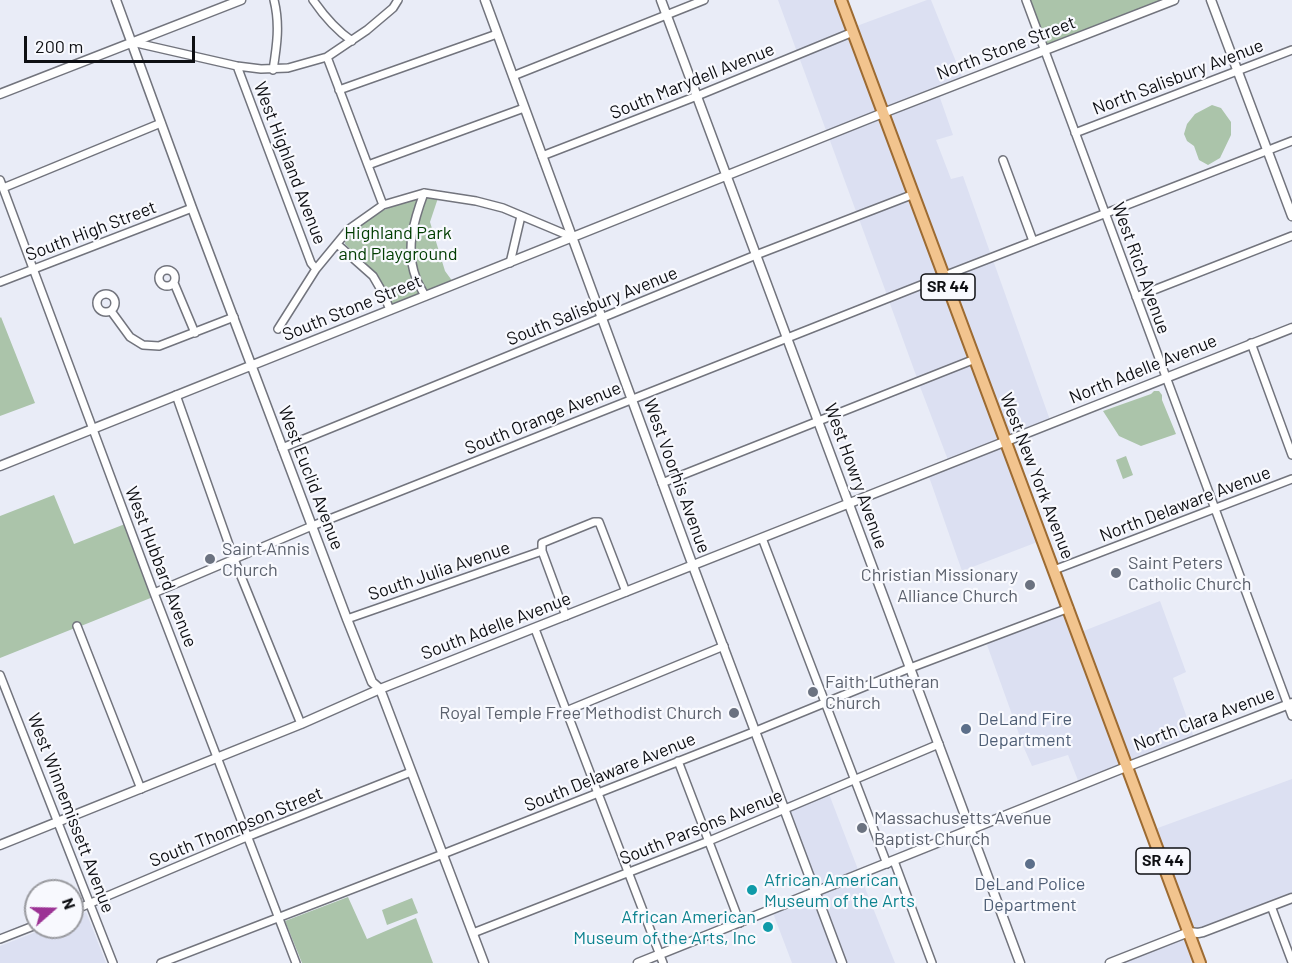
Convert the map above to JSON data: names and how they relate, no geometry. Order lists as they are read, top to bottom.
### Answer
{
  "streets": {
    "main road": ["SR 44", "West New York Avenue"],
    "street": [
      "North Stone Street",
      "North Salisbury Avenue",
      "South Marydell Avenue",
      "West Highland Avenue",
      "South High Street",
      "West Rich Avenue",
      "South Salisbury Avenue",
      "South Stone Street",
      "North Adelle Avenue",
      "South Orange Avenue",
      "West Voorhis Avenue",
      "West Howry Avenue",
      "West Euclid Avenue",
      "North Delaware Avenue",
      "West Hubbard Avenue",
      "South Julia Avenue",
      "South Adelle Avenue",
      "North Clara Avenue",
      "South Delaware Avenue",
      "West Winnemissett Avenue",
      "South Thompson Street",
      "South Parsons Avenue"
    ]
  },
  "crossings": [
    ["North Stone Street", "West Rich Avenue"],
    ["North Stone Street", "South Stone Street"],
    ["North Stone Street", "West New York Avenue"],
    ["North Salisbury Avenue", "West Rich Avenue"],
    ["South Marydell Avenue", "West Voorhis Avenue"],
    ["South Marydell Avenue", "West Howry Avenue"],
    ["South Marydell Avenue", "West New York Avenue"],
    ["South High Street", "West Euclid Avenue"],
    ["South High Street", "West Hubbard Avenue"],
    ["West Rich Avenue", "North Adelle Avenue"],
    ["West Rich Avenue", "South Orange Avenue"],
    ["West Rich Avenue", "North Delaware Avenue"],
    ["West Rich Avenue", "North Clara Avenue"],
    ["South Salisbury Avenue", "West Voorhis Avenue"],
    ["South Salisbury Avenue", "West Howry Avenue"],
    ["South Salisbury Avenue", "West New York Avenue"],
    ["South Salisbury Avenue", "West Euclid Avenue"],
    ["South Stone Street", "West Voorhis Avenue"],
    ["South Stone Street", "West Howry Avenue"],
    ["South Stone Street", "West New York Avenue"],
    ["South Stone Street", "West Euclid Avenue"],
    ["South Stone Street", "West Hubbard Avenue"],
    ["North Adelle Avenue", "West New York Avenue"],
    ["North Adelle Avenue", "South Adelle Avenue"],
    ["South Orange Avenue", "West Voorhis Avenue"],
    ["South Orange Avenue", "West Howry Avenue"],
    ["South Orange Avenue", "West New York Avenue"],
    ["South Orange Avenue", "West Euclid Avenue"],
    ["South Orange Avenue", "West Hubbard Avenue"],
    ["West Voorhis Avenue", "South Adelle Avenue"],
    ["West Voorhis Avenue", "North Clara Avenue"],
    ["West Voorhis Avenue", "South Delaware Avenue"],
    ["West Voorhis Avenue", "South Parsons Avenue"],
    ["West Howry Avenue", "South Adelle Avenue"],
    ["West Howry Avenue", "North Clara Avenue"],
    ["West Howry Avenue", "South Delaware Avenue"],
    ["West Howry Avenue", "South Parsons Avenue"],
    ["West New York Avenue", "North Delaware Avenue"],
    ["West New York Avenue", "South Adelle Avenue"],
    ["West New York Avenue", "North Clara Avenue"],
    ["West New York Avenue", "South Delaware Avenue"],
    ["West Euclid Avenue", "South Julia Avenue"],
    ["West Euclid Avenue", "South Adelle Avenue"],
    ["West Euclid Avenue", "South Delaware Avenue"],
    ["West Euclid Avenue", "South Thompson Street"],
    ["West Euclid Avenue", "South Parsons Avenue"],
    ["West Hubbard Avenue", "South Adelle Avenue"],
    ["West Hubbard Avenue", "South Delaware Avenue"],
    ["West Hubbard Avenue", "South Thompson Street"],
    ["South Julia Avenue", "South Adelle Avenue"],
    ["South Adelle Avenue", "West Winnemissett Avenue"],
    ["West Winnemissett Avenue", "South Thompson Street"]
  ],
  "parks": ["Highland Park and Playground"],
  "places": [
    "Saint Annis Church",
    "Saint Peters Catholic Church",
    "Christian Missionary Alliance Church",
    "Faith Lutheran Church",
    "Royal Temple Free Methodist Church",
    "DeLand Fire Department",
    "Massachusetts Avenue Baptist Church",
    "DeLand Police Department",
    "African American Museum of the Arts",
    "African American Museum of the Arts, Inc"
  ],
  "scale_bar": "200 m",
  "north": "right"
}
